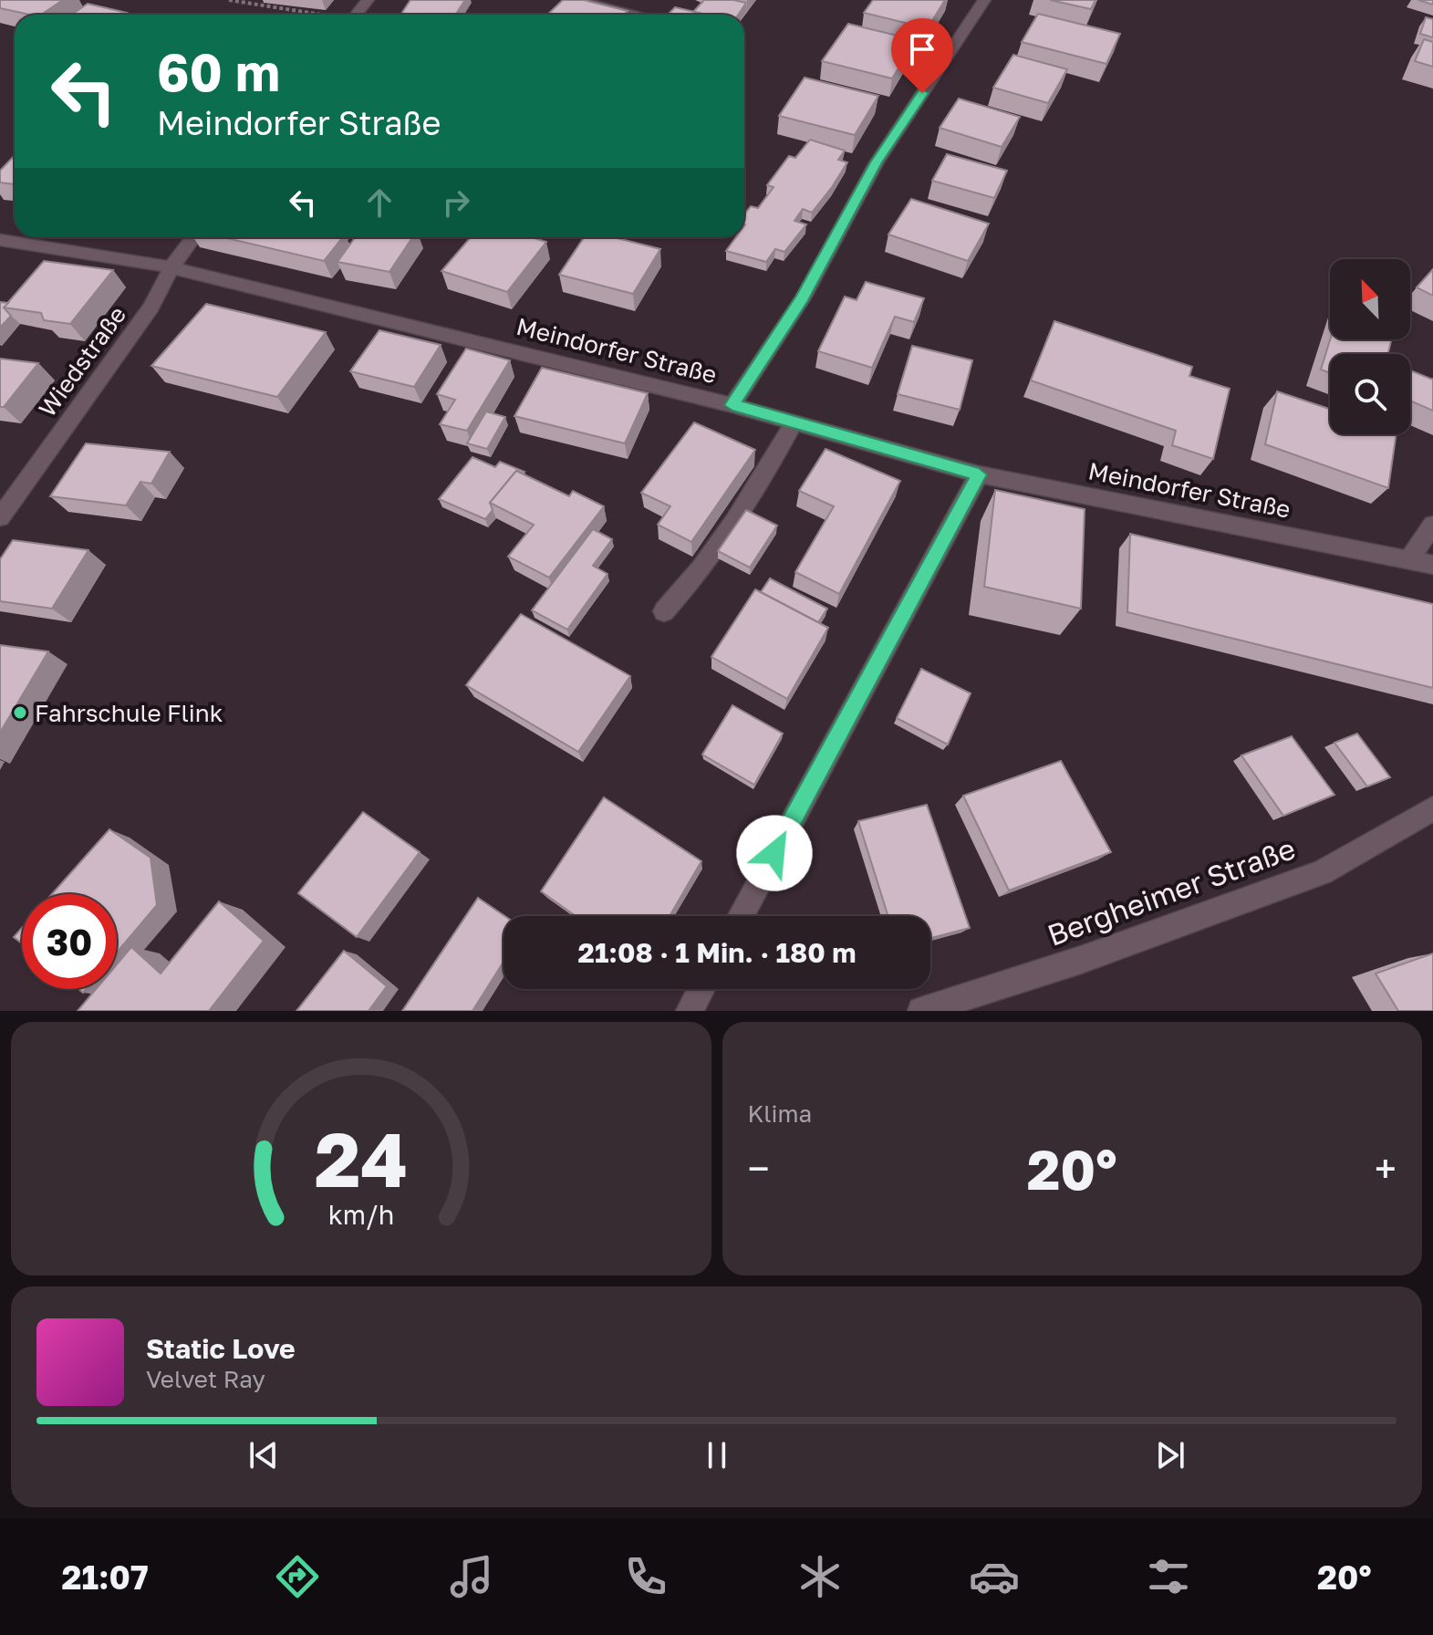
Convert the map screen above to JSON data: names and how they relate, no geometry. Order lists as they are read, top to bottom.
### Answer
{
  "streets": {
    "street": ["Meindorfer Straße", "Wiedstraße", "Bergheimer Straße"]
  },
  "crossings": [
    ["Meindorfer Straße", "Wiedstraße"]
  ],
  "places": ["Fahrschule Flink"],
  "north": "top left",
  "page": {
    "turn": ["60 m", "Meindorfer Straße"],
    "limit": "30",
    "trip": "21:08 · 1 Min. · 180 m",
    "tile": "Klima",
    "heat": ["−", "20°", "+"],
    "song": ["Static Love", "Velvet Ray"],
    "tabs": ["21:07", "20°"],
    "gauge": ["24", "km/h"]
  }
}
